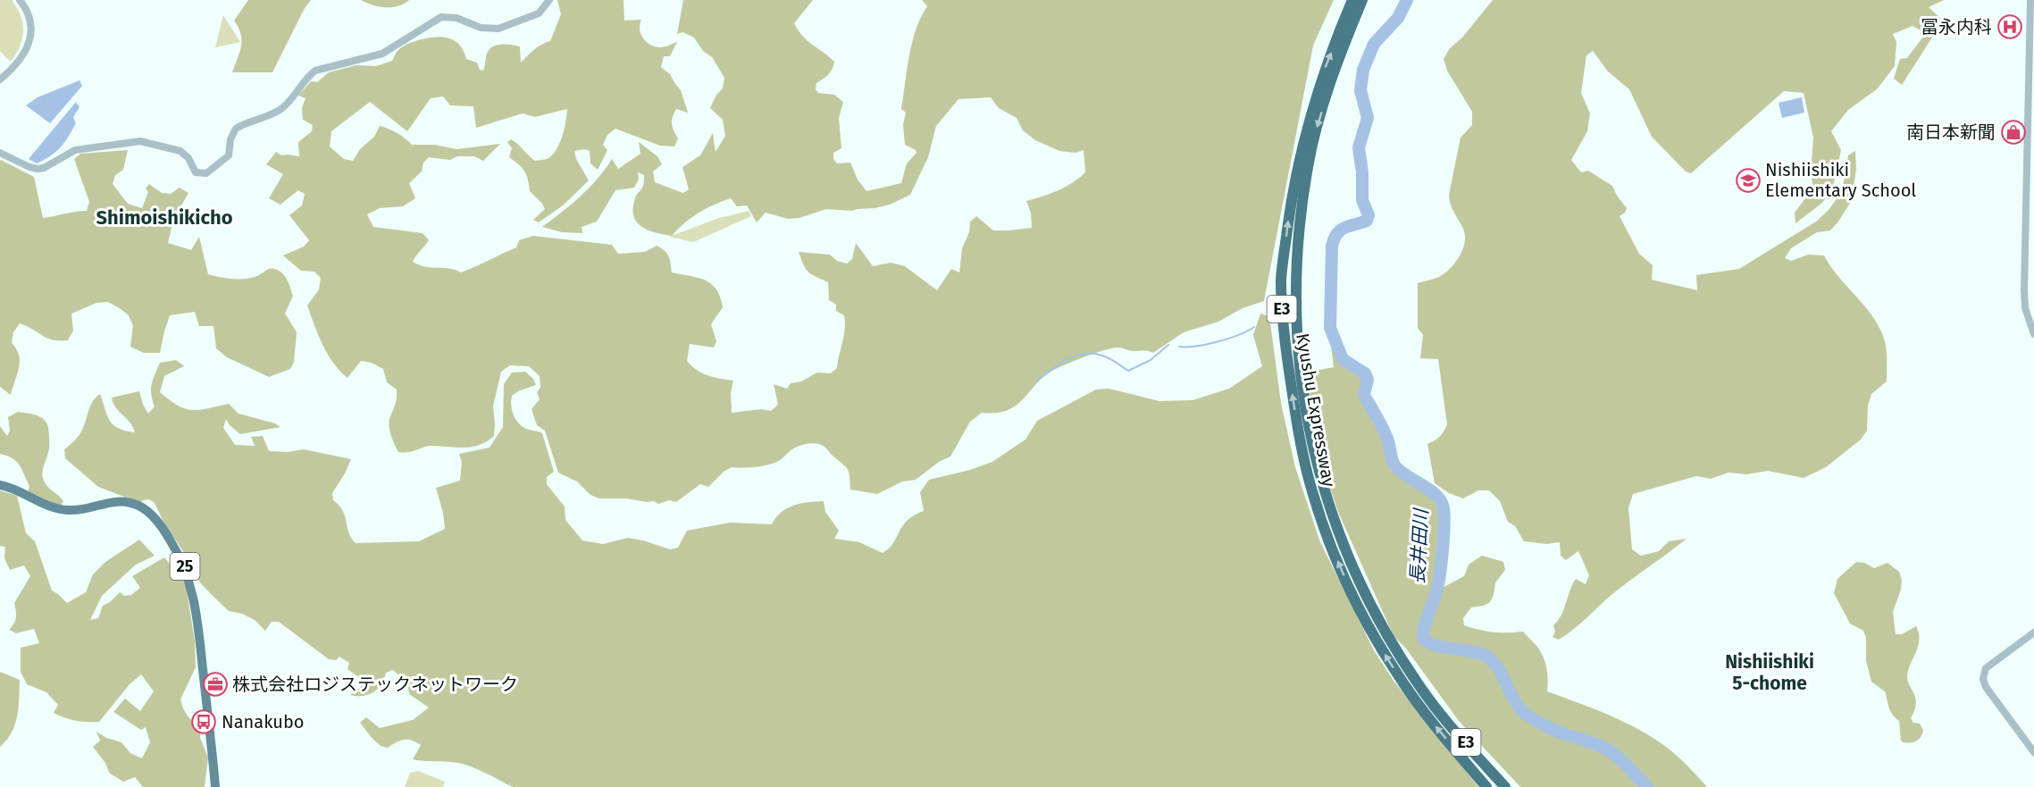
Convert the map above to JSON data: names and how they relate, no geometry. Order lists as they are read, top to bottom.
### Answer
{
  "streets": {
    "highway": ["E3", "Kyushu Expressway"],
    "main road": ["25"]
  },
  "districts": ["Shimoishikicho", "Nishiishiki 5-chome"],
  "water": ["長井田川"],
  "places": {
    "hospital": ["冨永内科"],
    "shop": ["南日本新聞"],
    "school or university": ["Nishiishiki Elementary School"],
    "office": ["株式会社ロジステックネットワーク"],
    "bus stop": ["Nanakubo"]
  }
}
